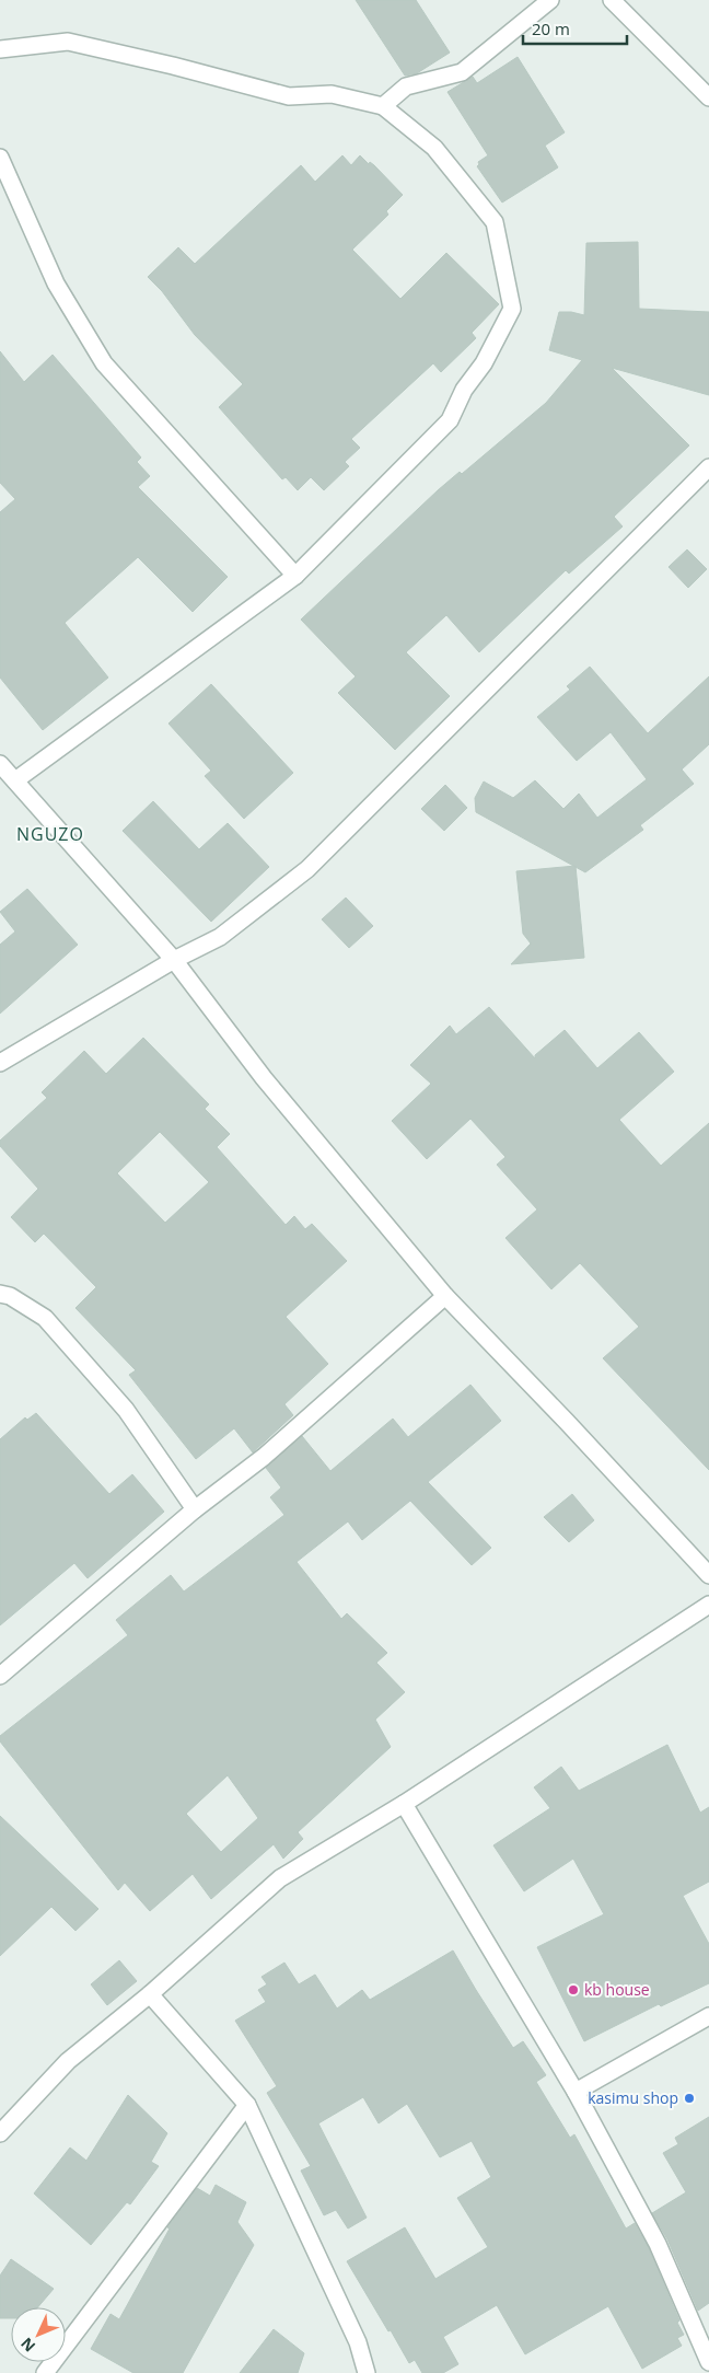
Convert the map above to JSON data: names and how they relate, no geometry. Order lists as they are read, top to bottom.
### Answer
{
  "districts": ["NGUZO"],
  "places": ["kb house", "kasimu shop"],
  "scale_bar": "20 m",
  "north": "bottom left"
}
